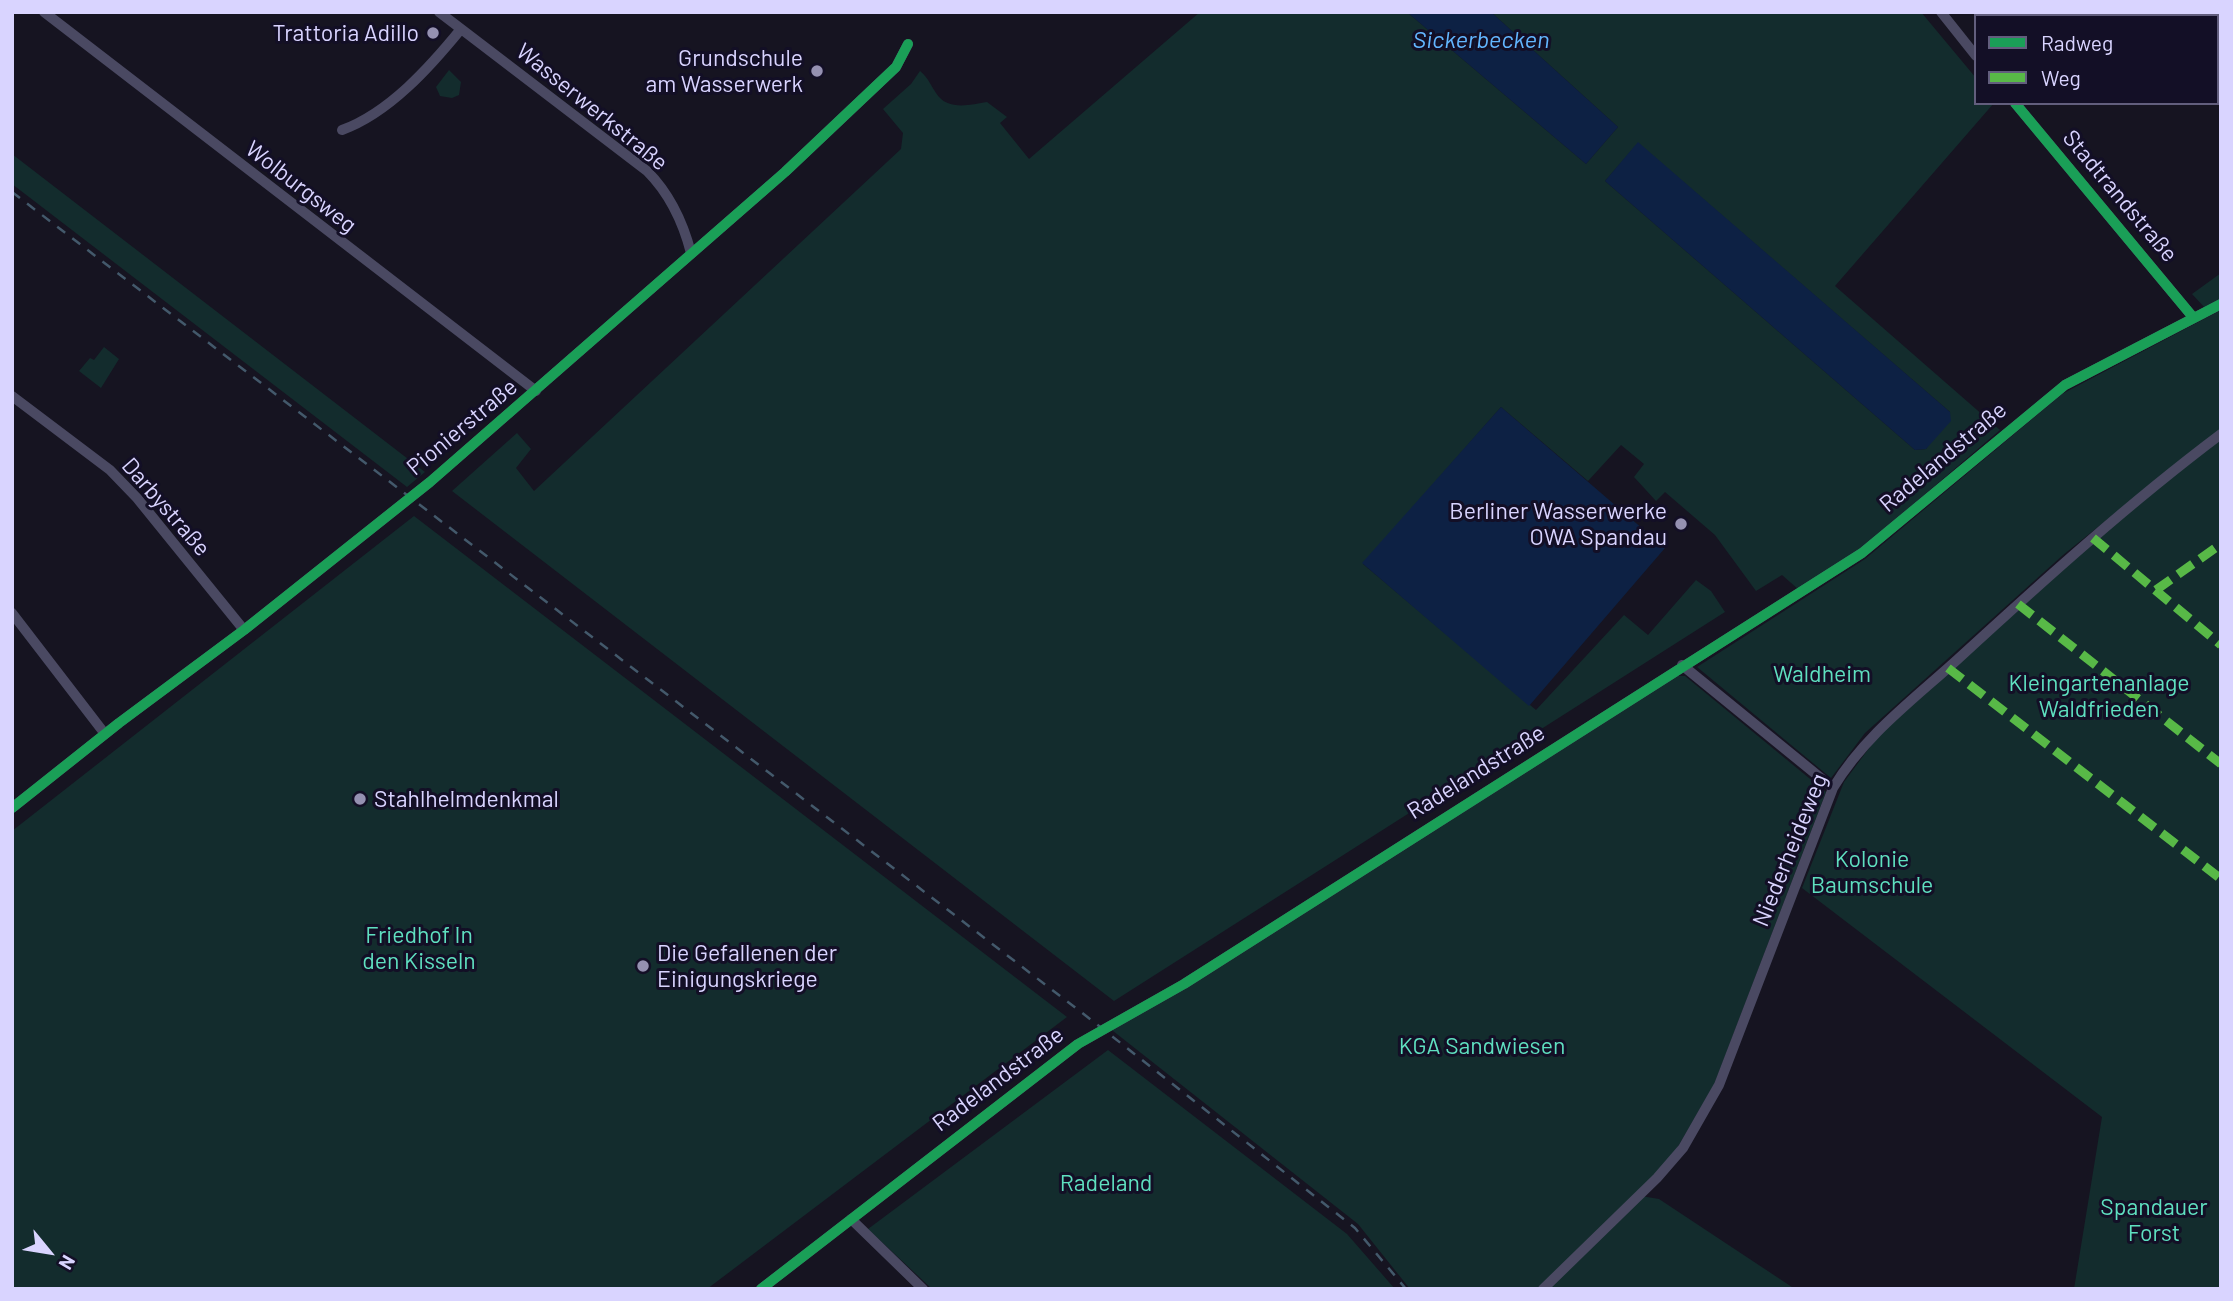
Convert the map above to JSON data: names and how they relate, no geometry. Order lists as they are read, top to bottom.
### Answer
{
  "streets": {
    "street": [
      "Wasserwerkstraße",
      "Wolburgsweg",
      "Stadtrandstraße",
      "Pionierstraße",
      "Radelandstraße",
      "Darbystraße",
      "Niederheideweg"
    ]
  },
  "crossings": [
    ["Wasserwerkstraße", "Pionierstraße"],
    ["Wolburgsweg", "Pionierstraße"],
    ["Stadtrandstraße", "Radelandstraße"],
    ["Pionierstraße", "Darbystraße"]
  ],
  "water": ["Sickerbecken"],
  "parks": [
    "Waldheim",
    "Kleingartenanlage Waldfrieden",
    "Kolonie Baumschule",
    "Friedhof In den Kisseln",
    "KGA Sandwiesen",
    "Radeland",
    "Spandauer Forst"
  ],
  "places": [
    "Trattoria Adillo",
    "Grundschule am Wasserwerk",
    "Berliner Wasserwerke OWA Spandau",
    "Stahlhelmdenkmal",
    "Die Gefallenen der Einigungskriege"
  ],
  "legend": ["Radweg", "Weg"],
  "north": "bottom right"
}
